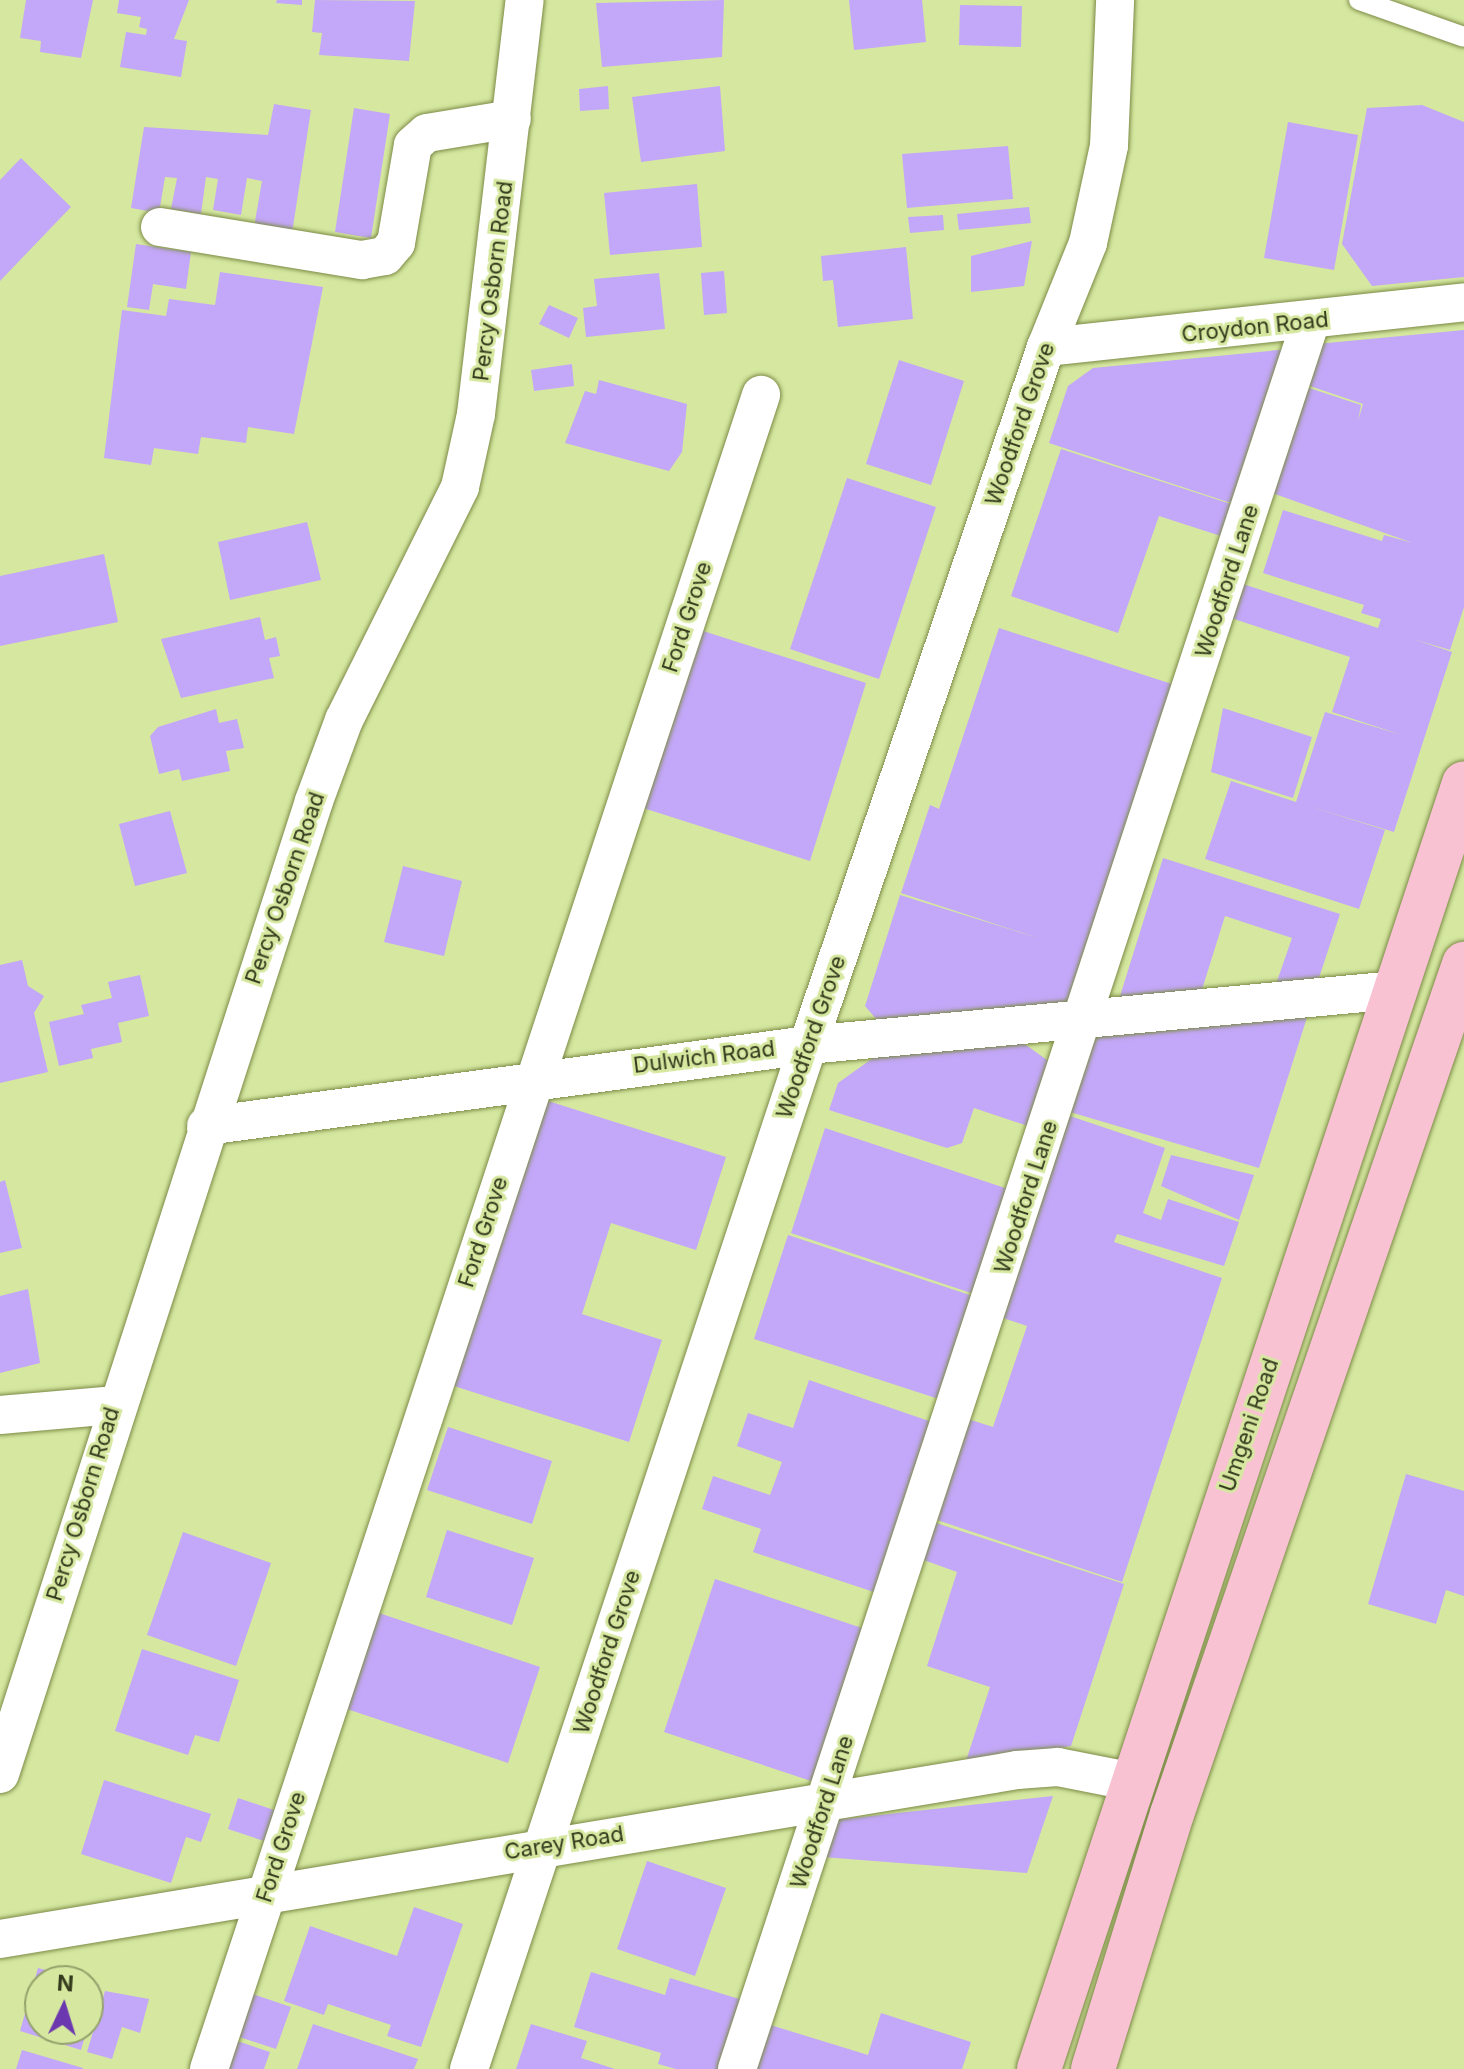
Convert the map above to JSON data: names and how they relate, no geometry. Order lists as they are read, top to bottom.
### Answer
{
  "streets": {
    "main road": ["Umgeni Road"],
    "street": [
      "Percy Osborn Road",
      "Croydon Road",
      "Woodford Grove",
      "Woodford Lane",
      "Ford Grove",
      "Dulwich Road",
      "Carey Road"
    ]
  },
  "crossings": [
    ["Percy Osborn Road", "Dulwich Road"],
    ["Croydon Road", "Woodford Grove"],
    ["Croydon Road", "Woodford Lane"],
    ["Woodford Grove", "Dulwich Road"],
    ["Woodford Grove", "Carey Road"],
    ["Woodford Lane", "Dulwich Road"],
    ["Woodford Lane", "Carey Road"],
    ["Ford Grove", "Dulwich Road"],
    ["Ford Grove", "Carey Road"],
    ["Dulwich Road", "Umgeni Road"],
    ["Umgeni Road", "Carey Road"]
  ],
  "north": "top"
}
